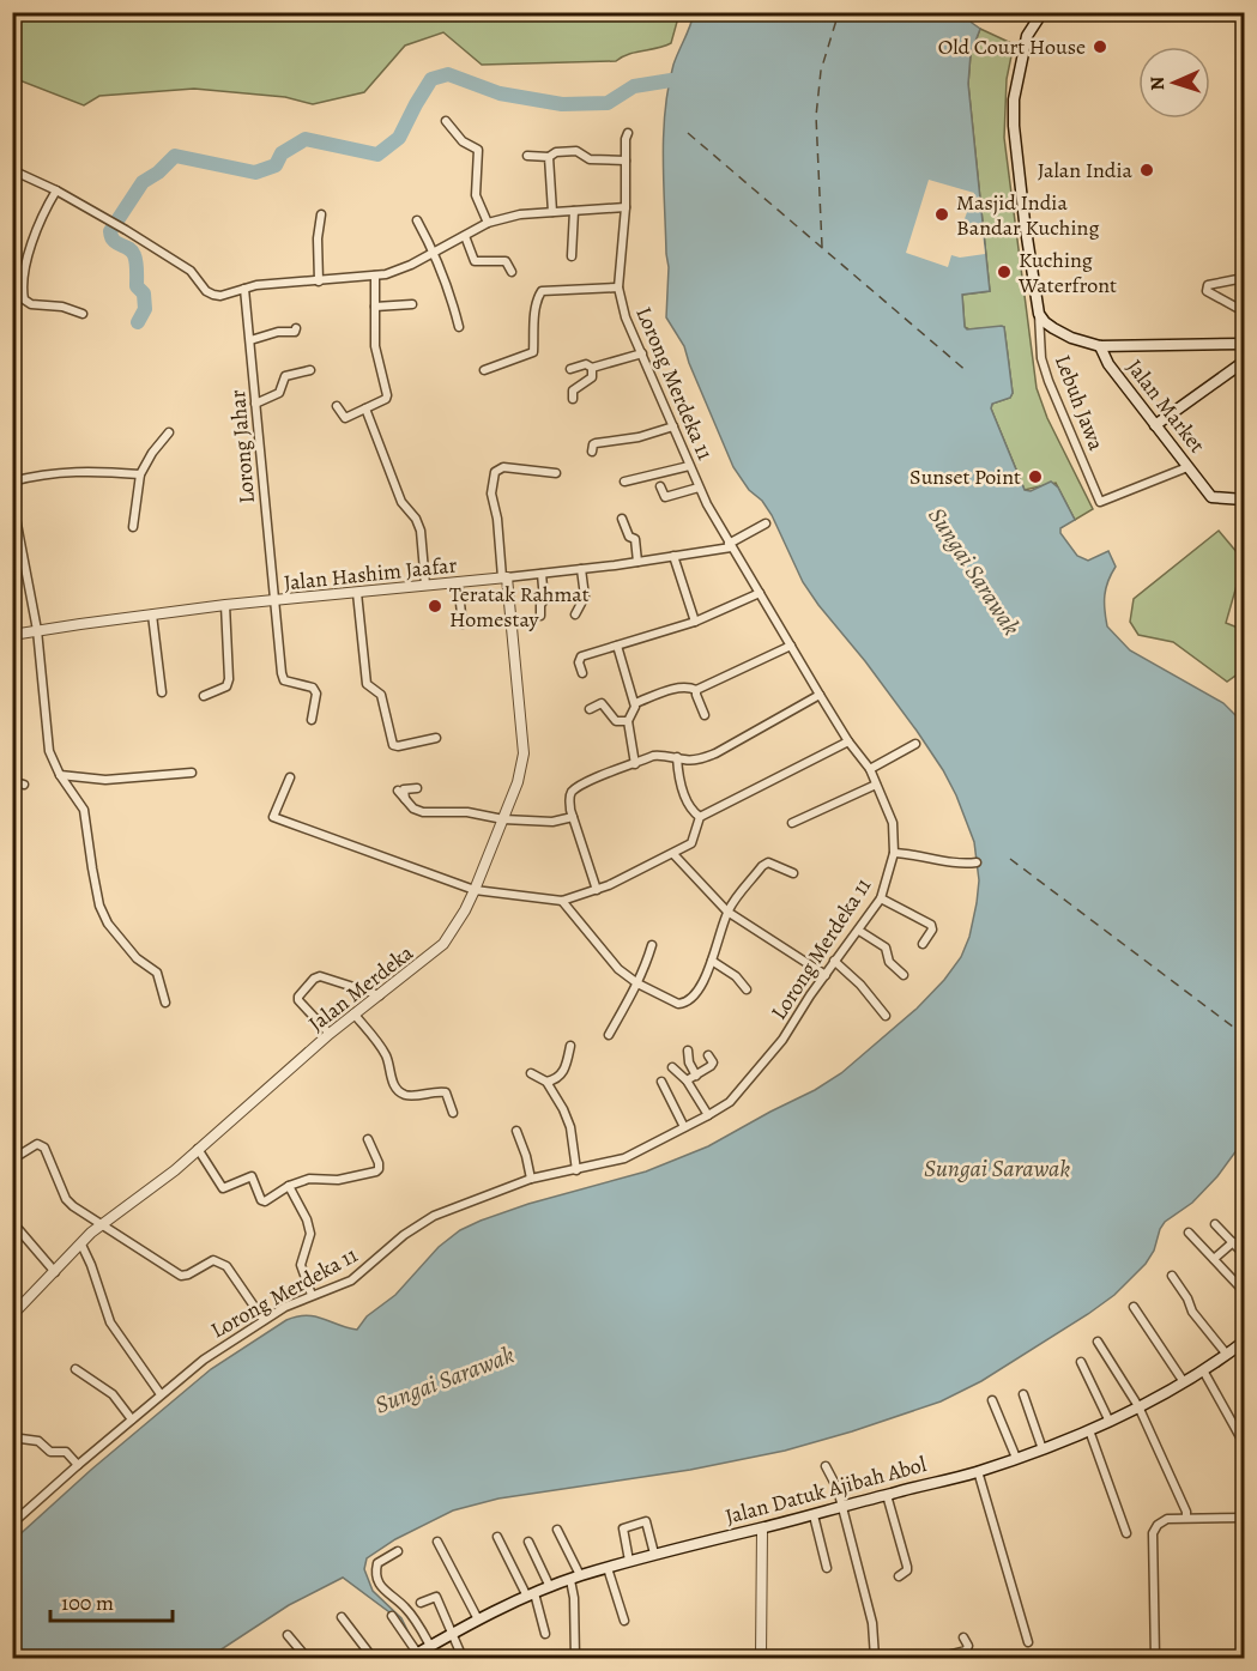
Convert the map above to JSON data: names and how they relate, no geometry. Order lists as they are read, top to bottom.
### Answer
{
  "streets": {
    "main road": ["Jalan Market", "Jalan Datuk Ajibah Abol"],
    "street": [
      "Lorong Merdeka 11",
      "Lebuh Jawa",
      "Lorong Jahar",
      "Jalan Hashim Jaafar",
      "Jalan Merdeka"
    ]
  },
  "crossings": [
    ["Lorong Merdeka 11", "Jalan Hashim Jaafar"],
    ["Lebuh Jawa", "Jalan Market"],
    ["Lorong Jahar", "Jalan Hashim Jaafar"],
    ["Jalan Hashim Jaafar", "Jalan Merdeka"]
  ],
  "water": ["Sungai Sarawak"],
  "places": [
    "Old Court House",
    "Jalan India",
    "Masjid India Bandar Kuching",
    "Kuching Waterfront",
    "Sunset Point",
    "Teratak Rahmat Homestay"
  ],
  "scale_bar": "100 m",
  "north": "left"
}
